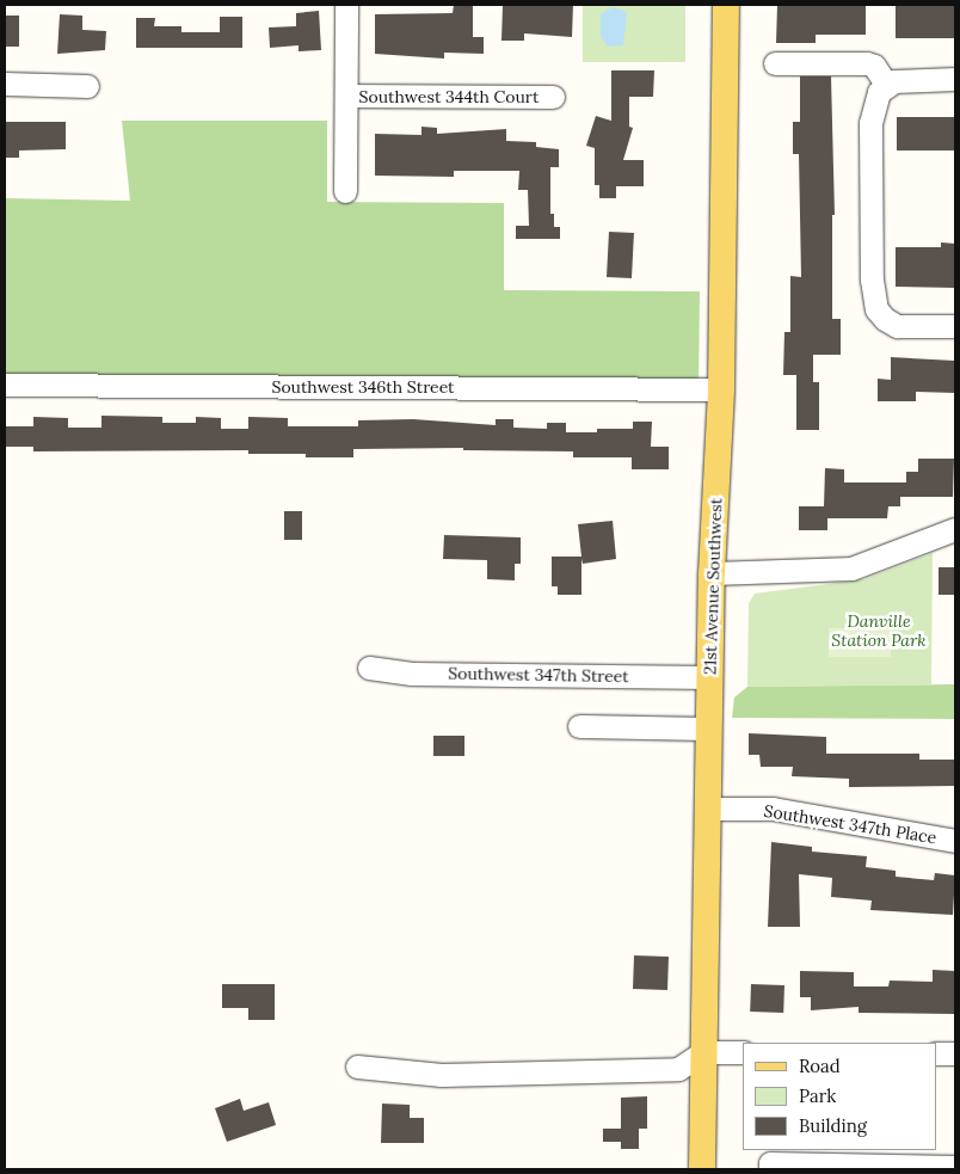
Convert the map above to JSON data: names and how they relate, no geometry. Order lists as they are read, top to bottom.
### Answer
{
  "streets": {
    "main road": ["21st Avenue Southwest"],
    "street": [
      "Southwest 344th Court",
      "Southwest 346th Street",
      "Southwest 347th Street",
      "Southwest 347th Place"
    ]
  },
  "crossings": [
    ["Southwest 346th Street", "21st Avenue Southwest"],
    ["21st Avenue Southwest", "Southwest 347th Street"],
    ["21st Avenue Southwest", "Southwest 347th Place"]
  ],
  "parks": ["Danville Station Park"],
  "legend": ["Road", "Park", "Building"]
}
